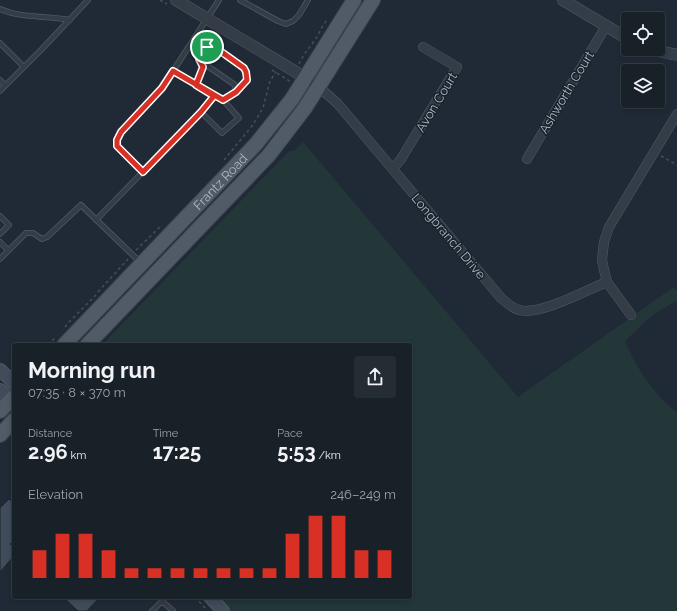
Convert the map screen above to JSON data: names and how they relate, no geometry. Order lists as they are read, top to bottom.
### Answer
{
  "streets": {
    "main road": ["Frantz Road"],
    "street": ["Ashworth Court", "Avon Court", "Longbranch Drive"]
  },
  "crossings": [
    ["Avon Court", "Longbranch Drive"],
    ["Frantz Road", "Longbranch Drive"]
  ],
  "page": {
    "heading": ["Morning run", "07:35 · 8 × 370 m"],
    "stats": [
      ["Distance", "2.96 km"],
      ["Time", "17:25"],
      ["Pace", "5:53 /km"]
    ],
    "chart": ["Elevation", "246–249 m"]
  }
}
